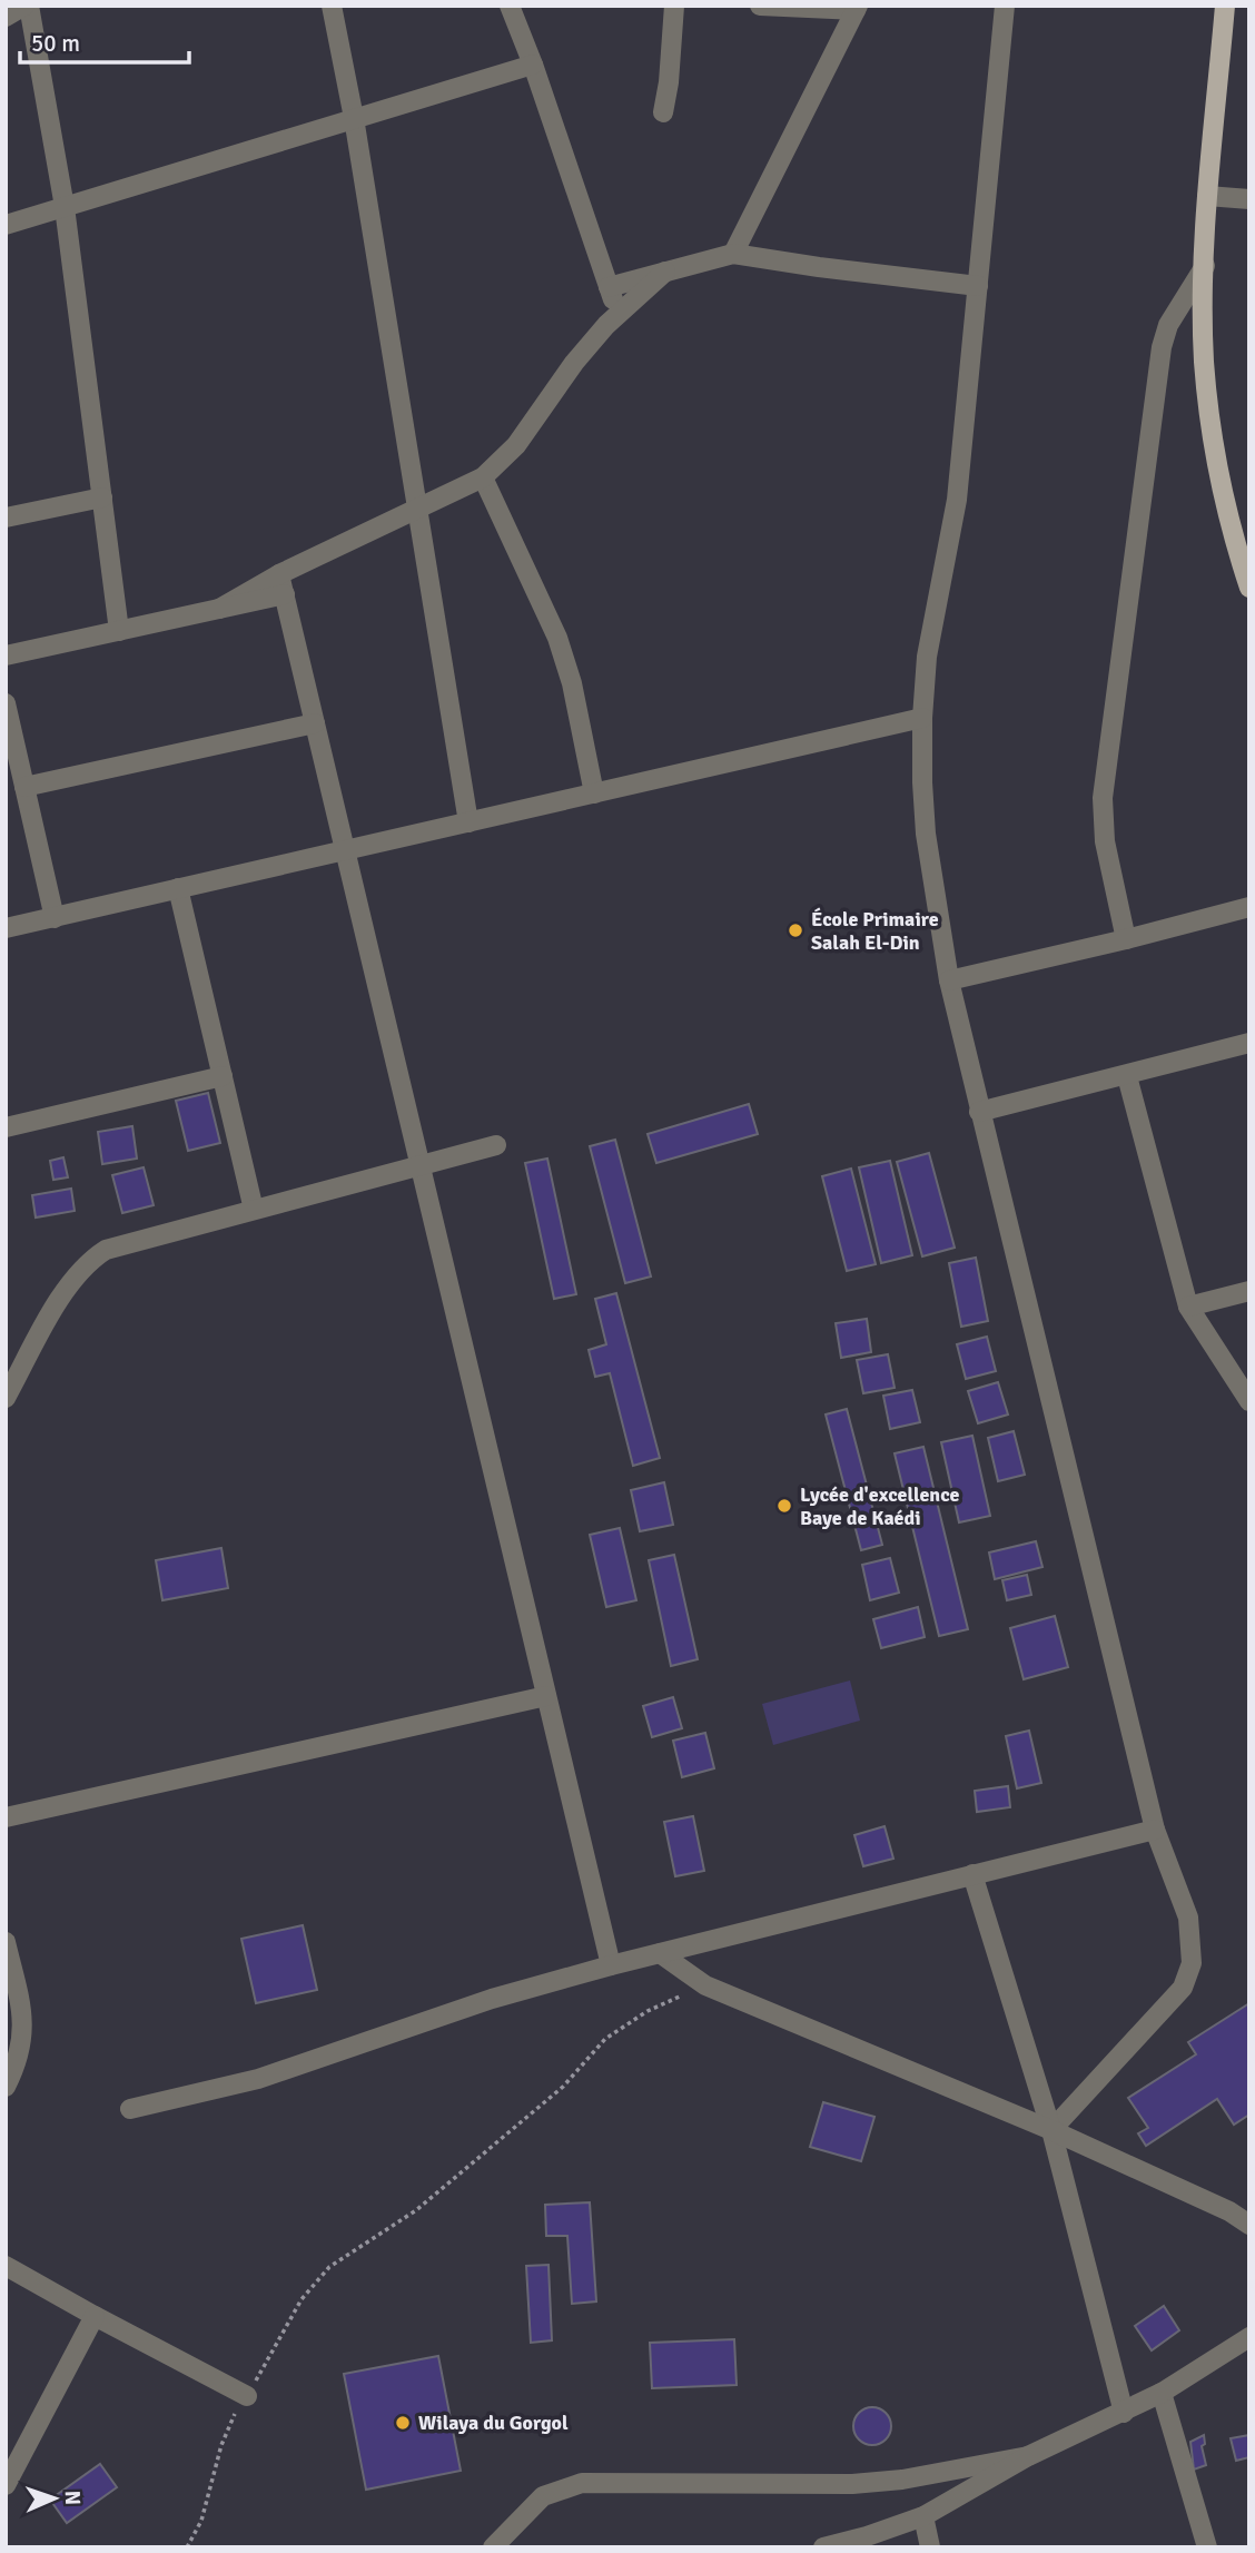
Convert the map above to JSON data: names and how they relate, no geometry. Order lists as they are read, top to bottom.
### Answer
{
  "places": ["École Primaire Salah El-Din", "Lycée d'excellence Baye de Kaédi", "Wilaya du Gorgol"],
  "scale_bar": "50 m",
  "north": "right"
}
